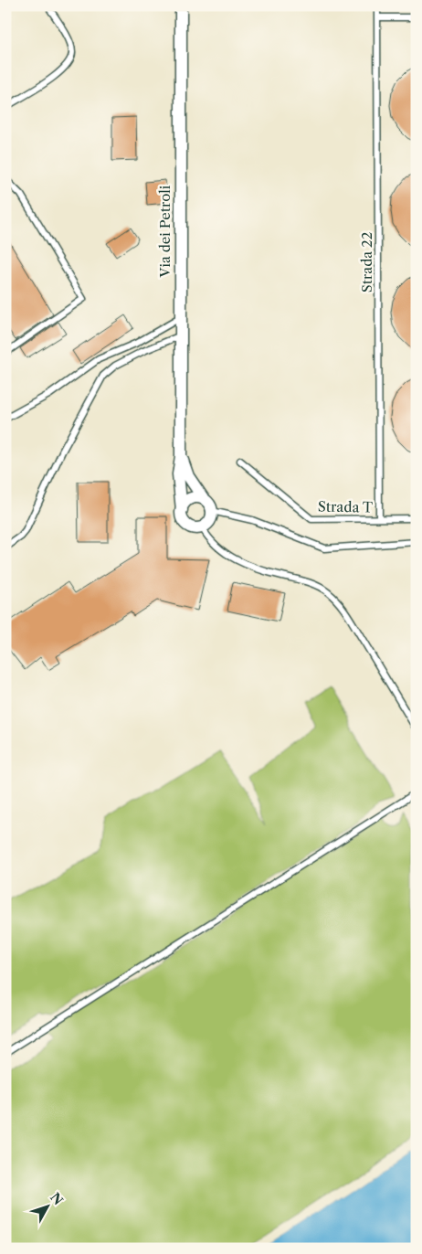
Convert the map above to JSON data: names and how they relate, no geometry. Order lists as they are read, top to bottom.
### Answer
{
  "streets": {
    "street": ["Via dei Petroli"],
    "lane": ["Strada 22", "Strada T"]
  },
  "crossings": [
    ["Strada 22", "Strada T"]
  ],
  "north": "top right"
}
